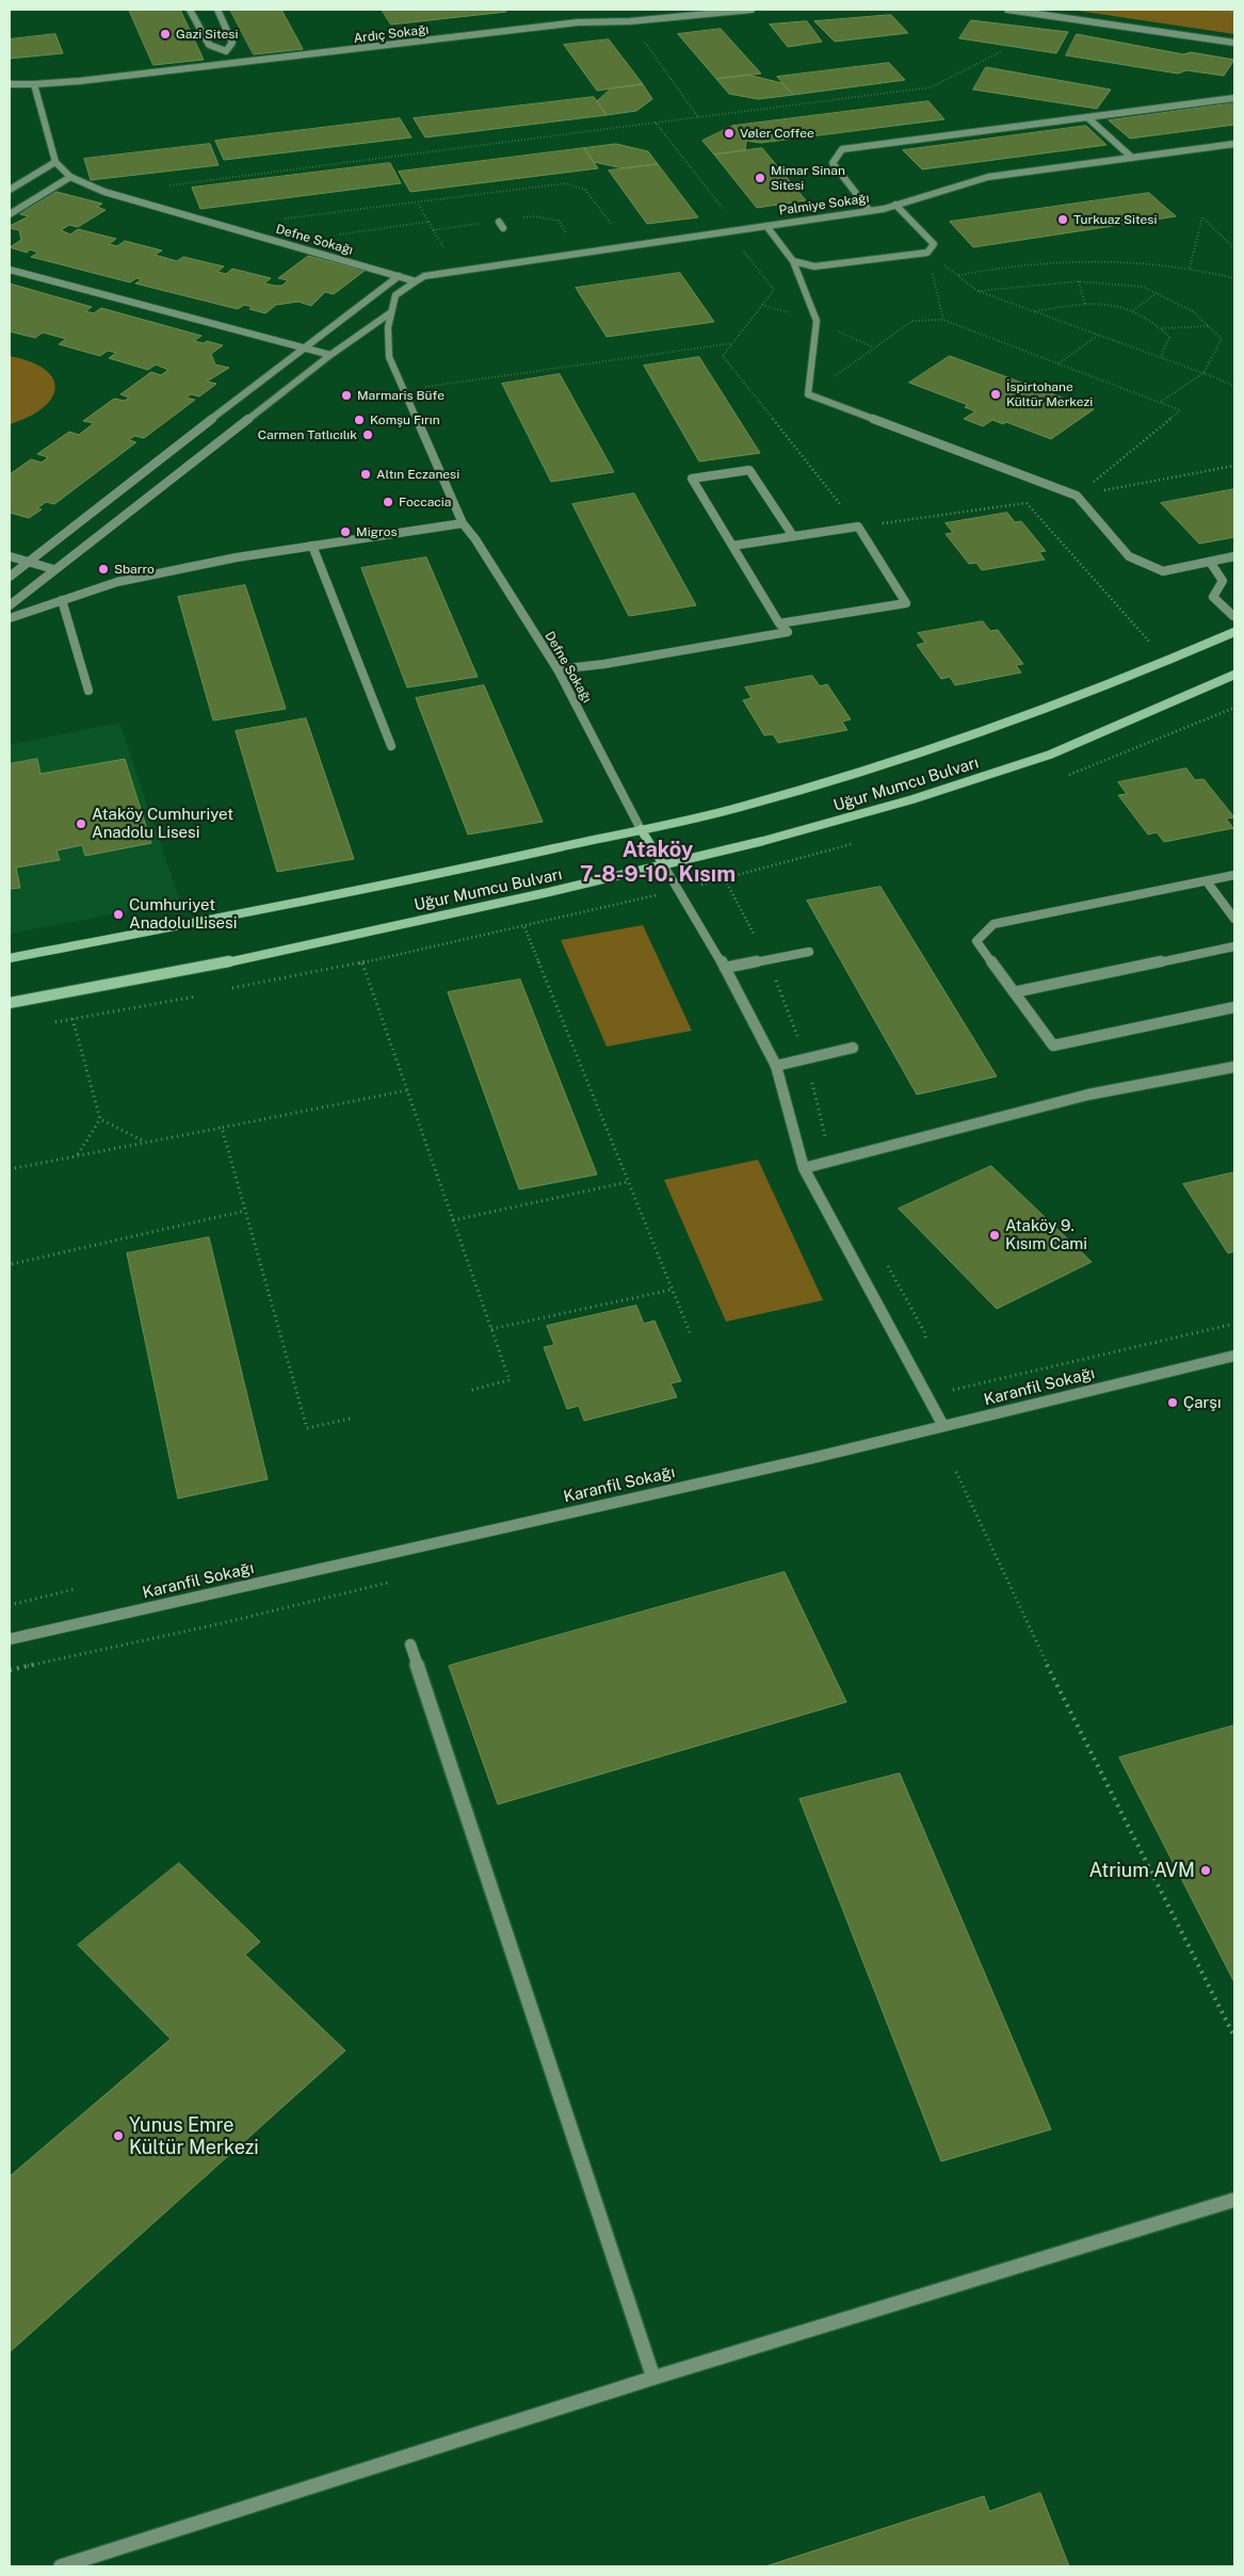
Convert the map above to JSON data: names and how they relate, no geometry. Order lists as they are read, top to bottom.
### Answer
{
  "streets": {
    "main road": ["Uğur Mumcu Bulvarı"],
    "street": [
      "Ardıç Sokağı",
      "Palmiye Sokağı",
      "Defne Sokağı",
      "Karanfil Sokağı"
    ]
  },
  "crossings": [
    ["Ardıç Sokağı", "Defne Sokağı"],
    ["Palmiye Sokağı", "Defne Sokağı"],
    ["Defne Sokağı", "Uğur Mumcu Bulvarı"]
  ],
  "districts": ["Ataköy 7-8-9-10. Kısım"],
  "places": [
    "Gazi Sitesi",
    "Vøler Coffee",
    "Mimar Sinan Sitesi",
    "Turkuaz Sitesi",
    "İspirtohane Kültür Merkezi",
    "Marmaris Büfe",
    "Komşu Fırın",
    "Carmen Tatlıcılık",
    "Altın Eczanesi",
    "Foccacia",
    "Migros",
    "Sbarro",
    "Ataköy Cumhuriyet Anadolu Lisesi",
    "Cumhuriyet Anadolu Lisesi",
    "Ataköy 9. Kısım Cami",
    "Çarşı",
    "Atrium AVM",
    "Yunus Emre Kültür Merkezi"
  ]
}
